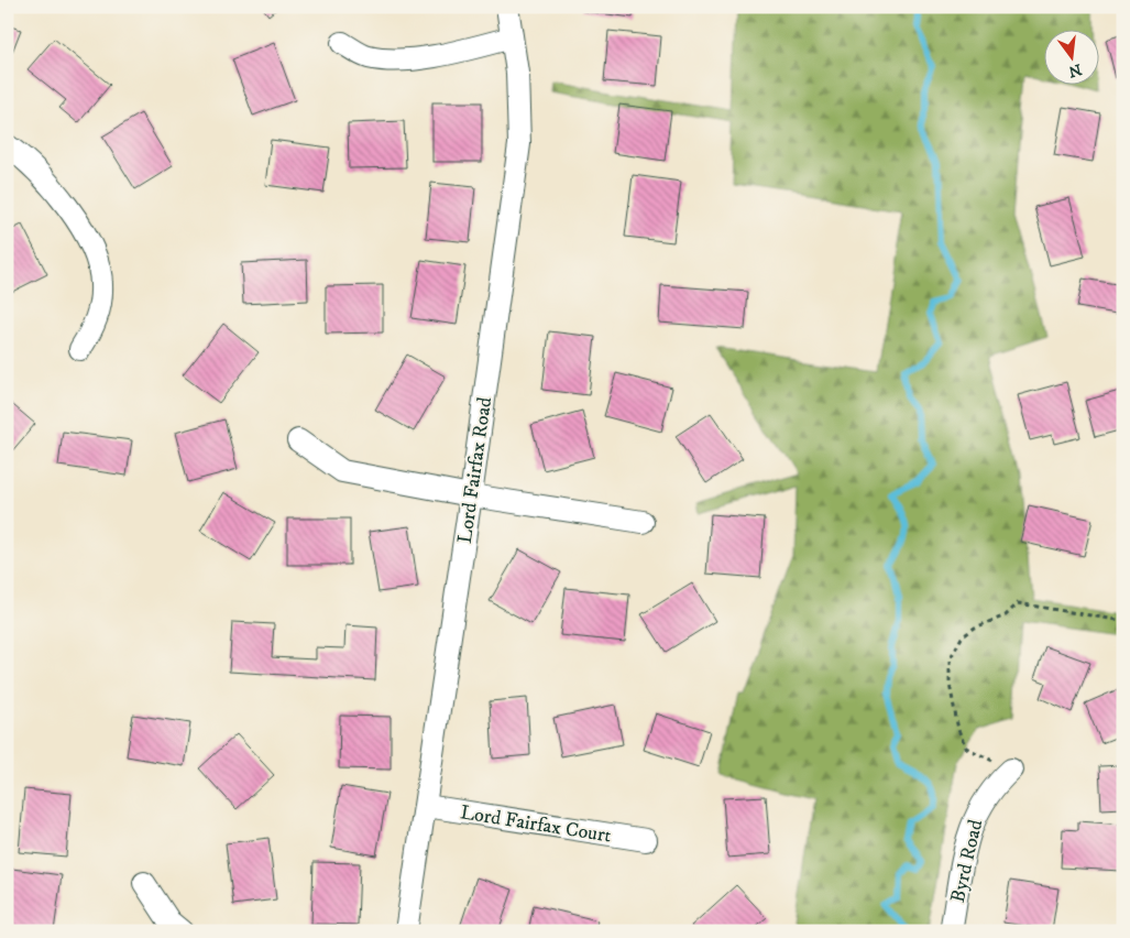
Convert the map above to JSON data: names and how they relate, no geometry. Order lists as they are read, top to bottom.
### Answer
{
  "streets": {
    "street": ["Lord Fairfax Road", "Lord Fairfax Court", "Byrd Road"]
  },
  "crossings": [
    ["Lord Fairfax Road", "Lord Fairfax Court"]
  ],
  "north": "bottom"
}
